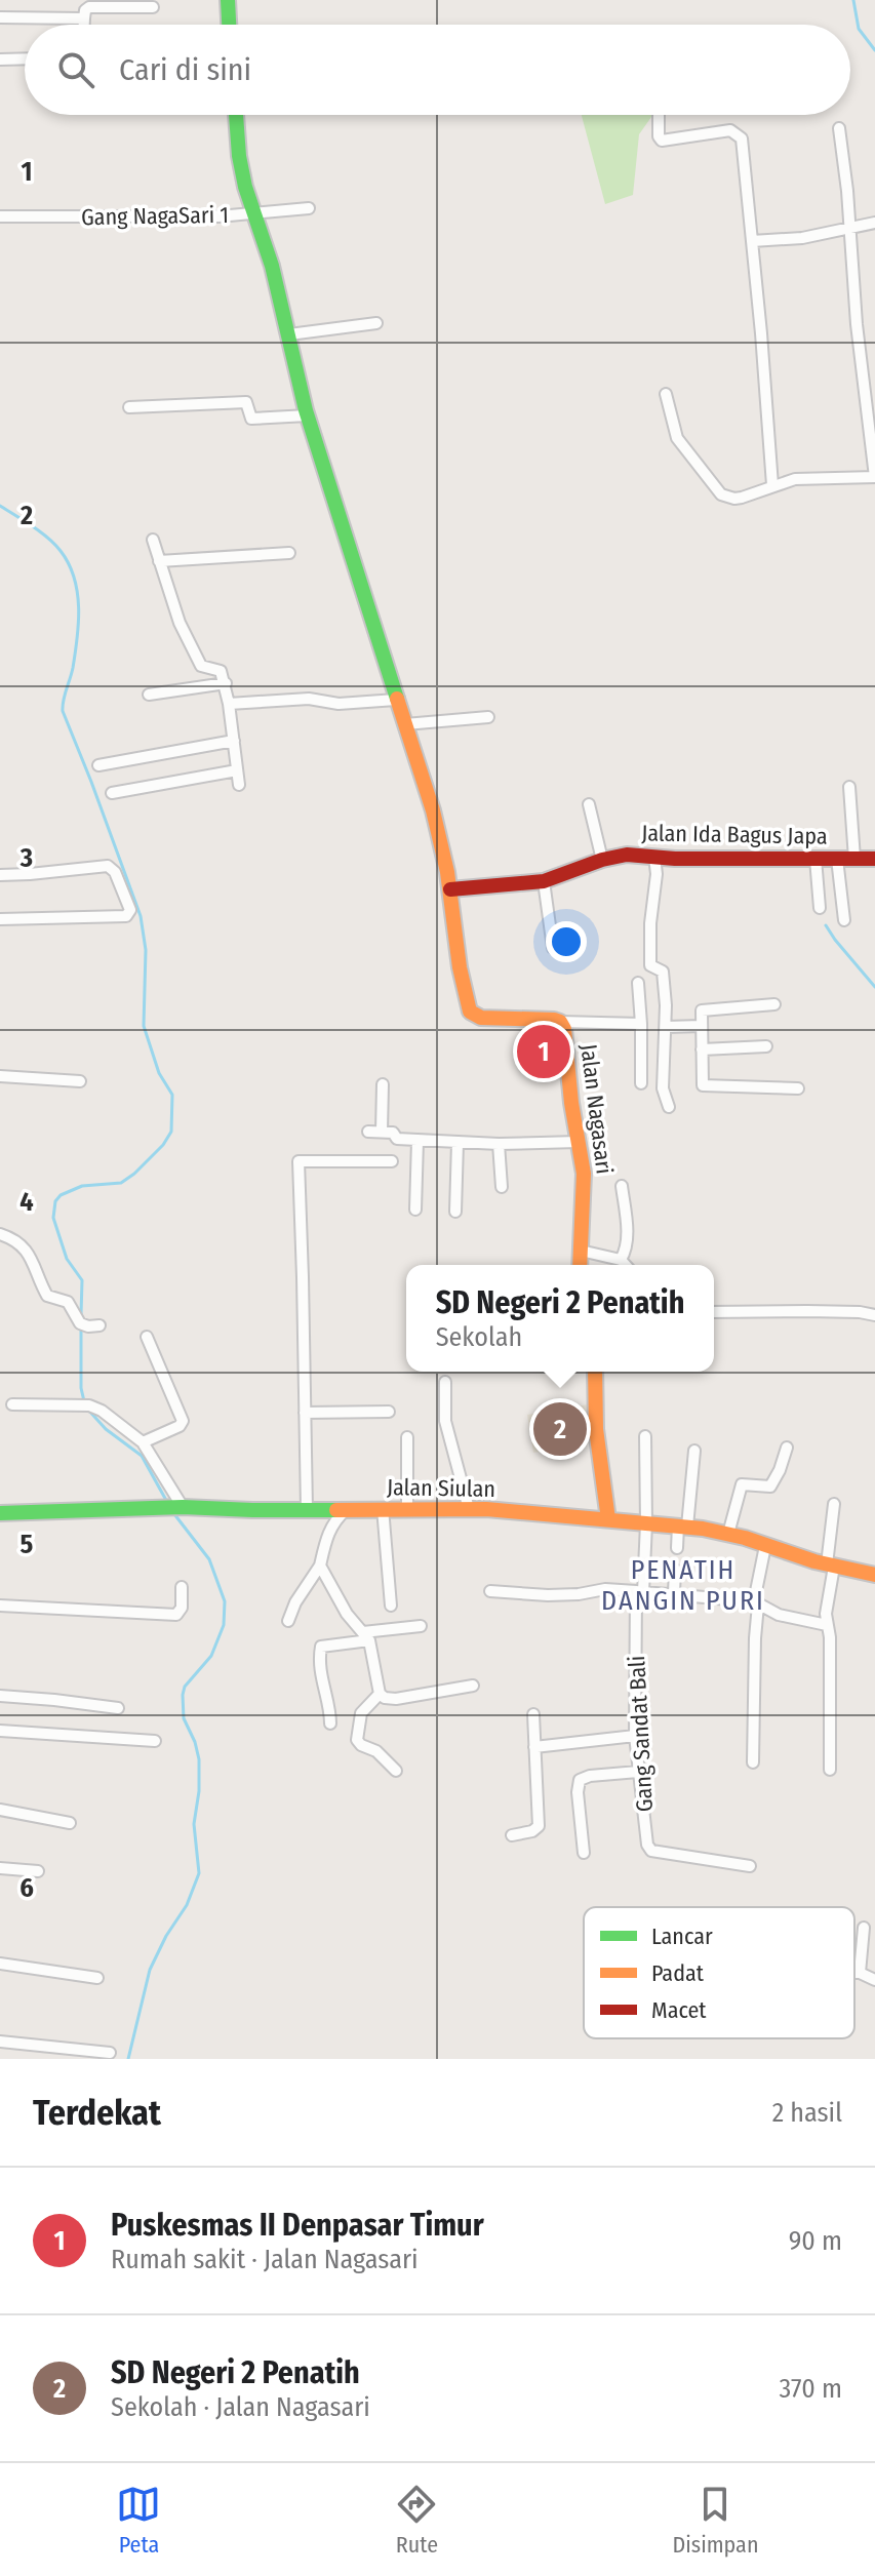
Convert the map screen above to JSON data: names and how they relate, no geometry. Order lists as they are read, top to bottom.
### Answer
{
  "streets": {
    "street": [
      "Gang NagaSari 1",
      "Jalan Ida Bagus Japa",
      "Jalan Nagasari",
      "Jalan Siulan",
      "Gang Sandat Bali"
    ]
  },
  "crossings": [
    ["Jalan Ida Bagus Japa", "Jalan Nagasari"],
    ["Jalan Siulan", "Gang Sandat Bali"]
  ],
  "districts": ["PENATIH DANGIN PURI"],
  "legend": ["Lancar", "Padat", "Macet"],
  "page": {
    "search": "Cari di sini",
    "pins": ["1", "2"],
    "popup": ["SD Negeri 2 Penatih", "Sekolah"],
    "heading": ["Terdekat", "2 hasil"],
    "list": [
      {
        "mark": "1",
        "name": "Puskesmas II Denpasar Timur",
        "note": "Rumah sakit · Jalan Nagasari",
        "value": "90 m"
      },
      {
        "mark": "2",
        "name": "SD Negeri 2 Penatih",
        "note": "Sekolah · Jalan Nagasari",
        "value": "370 m"
      }
    ],
    "nav": ["Peta", "Rute", "Disimpan"]
  },
  "grid": {
    "rows": [
      "1",
      "2",
      "3",
      "4",
      "5",
      "6"
    ]
  }
}
